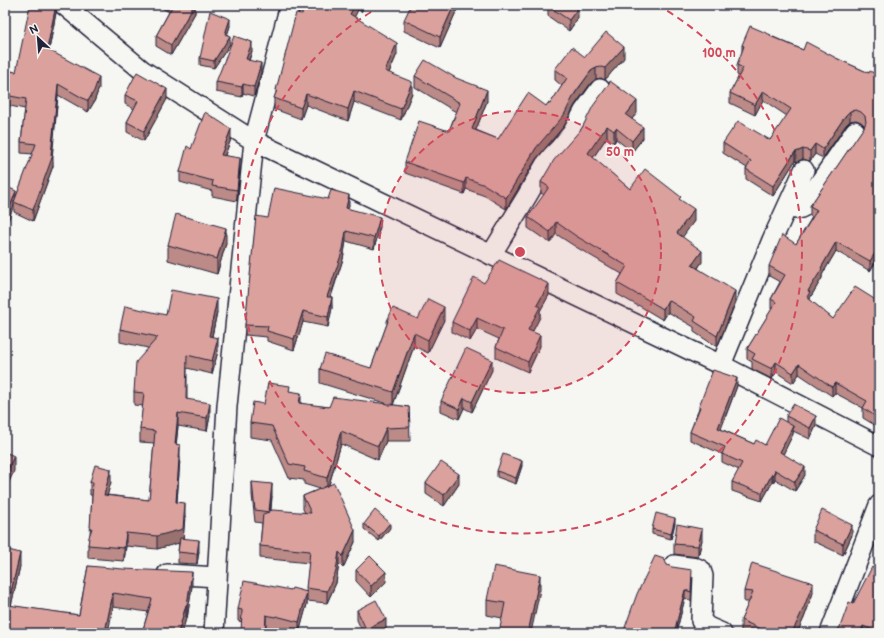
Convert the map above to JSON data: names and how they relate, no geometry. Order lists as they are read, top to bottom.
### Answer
{
  "north": "top left",
  "rings": ["100 m", "50 m"]
}
